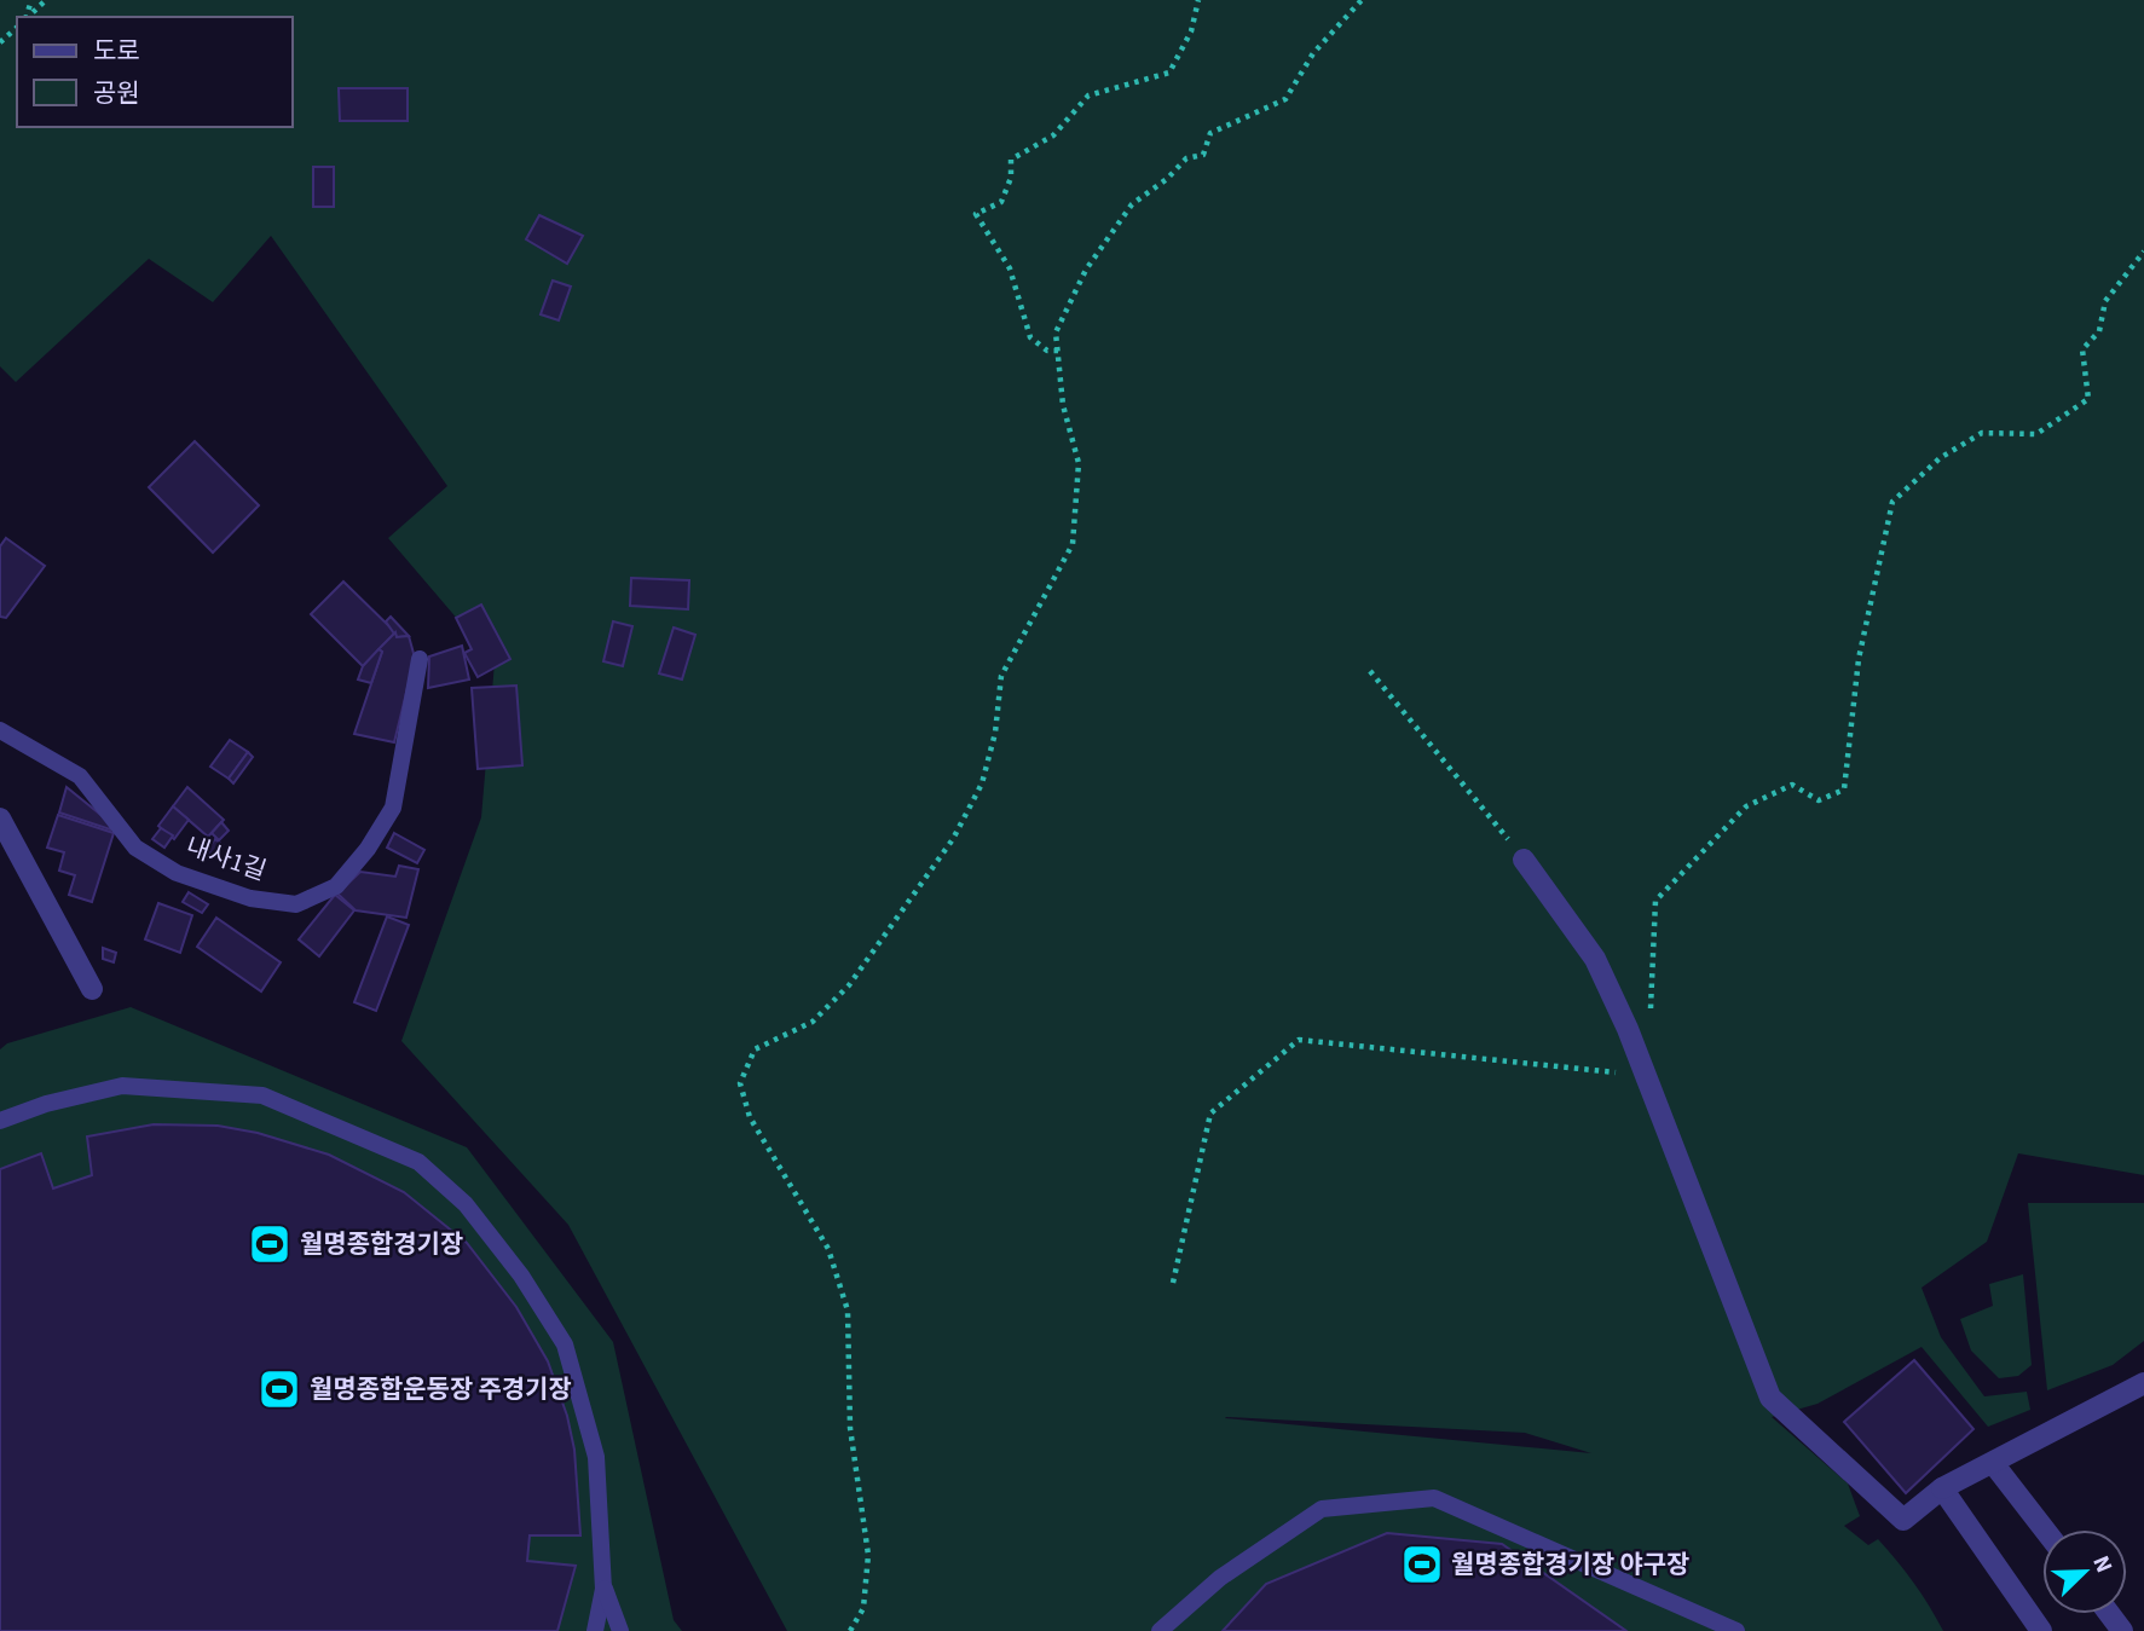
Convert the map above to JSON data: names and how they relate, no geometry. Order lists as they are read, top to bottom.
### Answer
{
  "streets": {
    "lane": ["내사1길"]
  },
  "places": {
    "sports": ["월명종합경기장", "월명종합운동장 주경기장", "월명종합경기장 야구장"]
  },
  "legend": ["도로", "공원"],
  "north": "top right"
}
